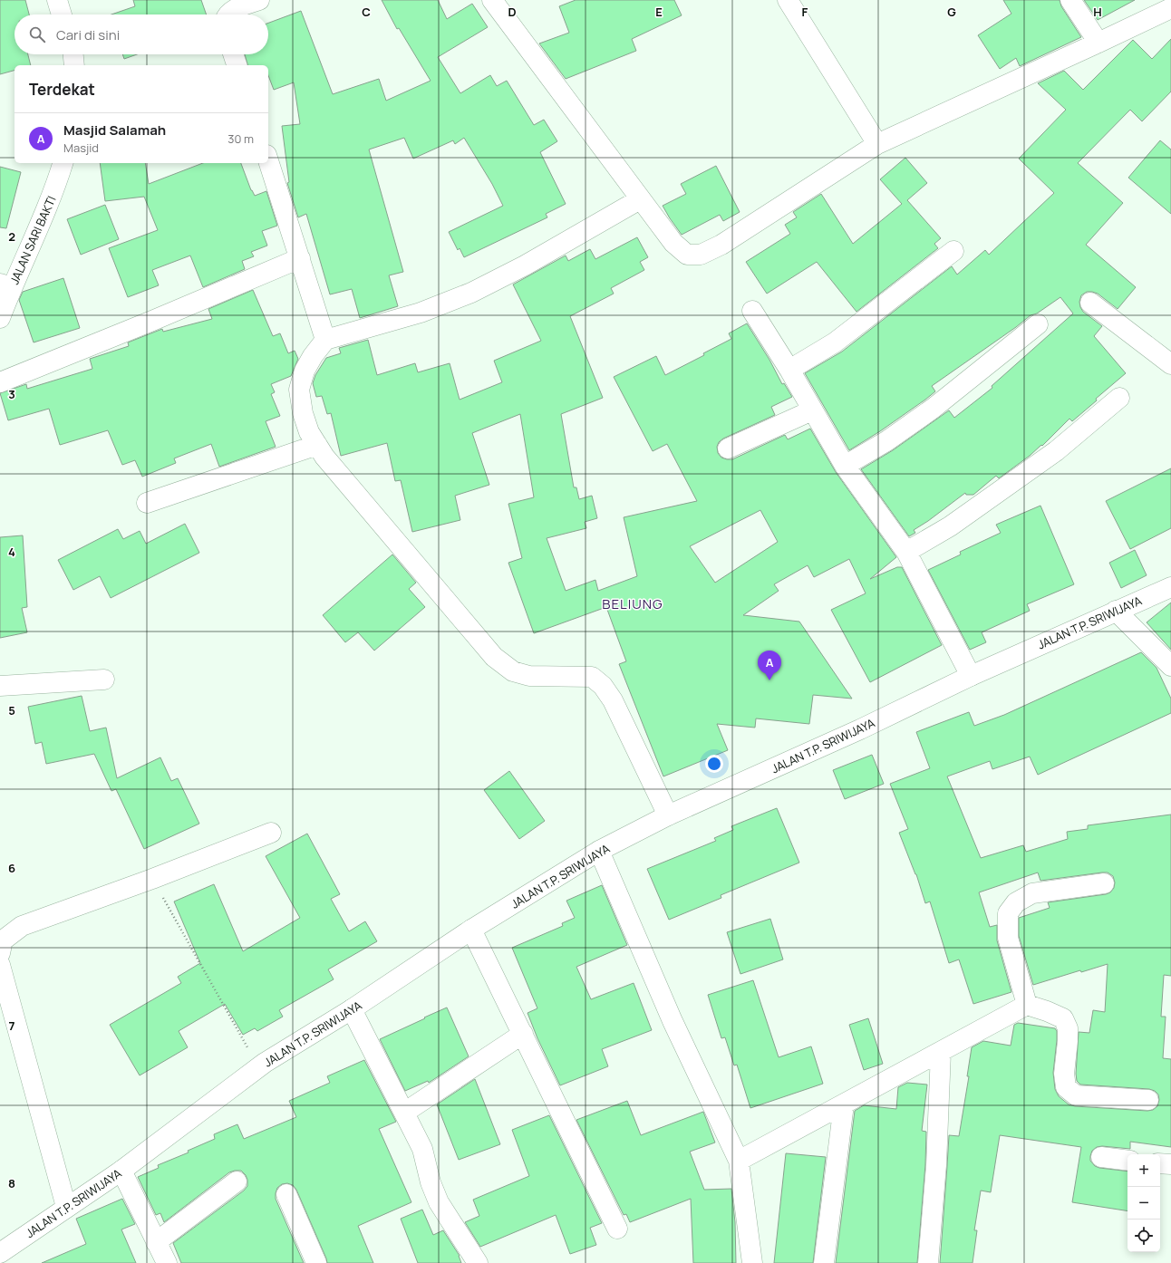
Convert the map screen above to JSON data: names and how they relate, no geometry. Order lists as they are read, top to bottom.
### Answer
{
  "streets": {
    "street": ["JALAN SARI BAKTI", "JALAN T.P. SRIWIJAYA"]
  },
  "districts": ["BELIUNG"],
  "page": {
    "search": "Cari di sini",
    "heading": "Terdekat",
    "list": [
      {
        "mark": "A",
        "name": "Masjid Salamah",
        "note": "Masjid",
        "value": "30 m"
      }
    ],
    "pins": "A",
    "map_buttons": ["+", "−"]
  },
  "grid": {
    "columns": [
      "C",
      "D",
      "E",
      "F",
      "G",
      "H"
    ],
    "rows": [
      "2",
      "3",
      "4",
      "5",
      "6",
      "7",
      "8"
    ]
  }
}
